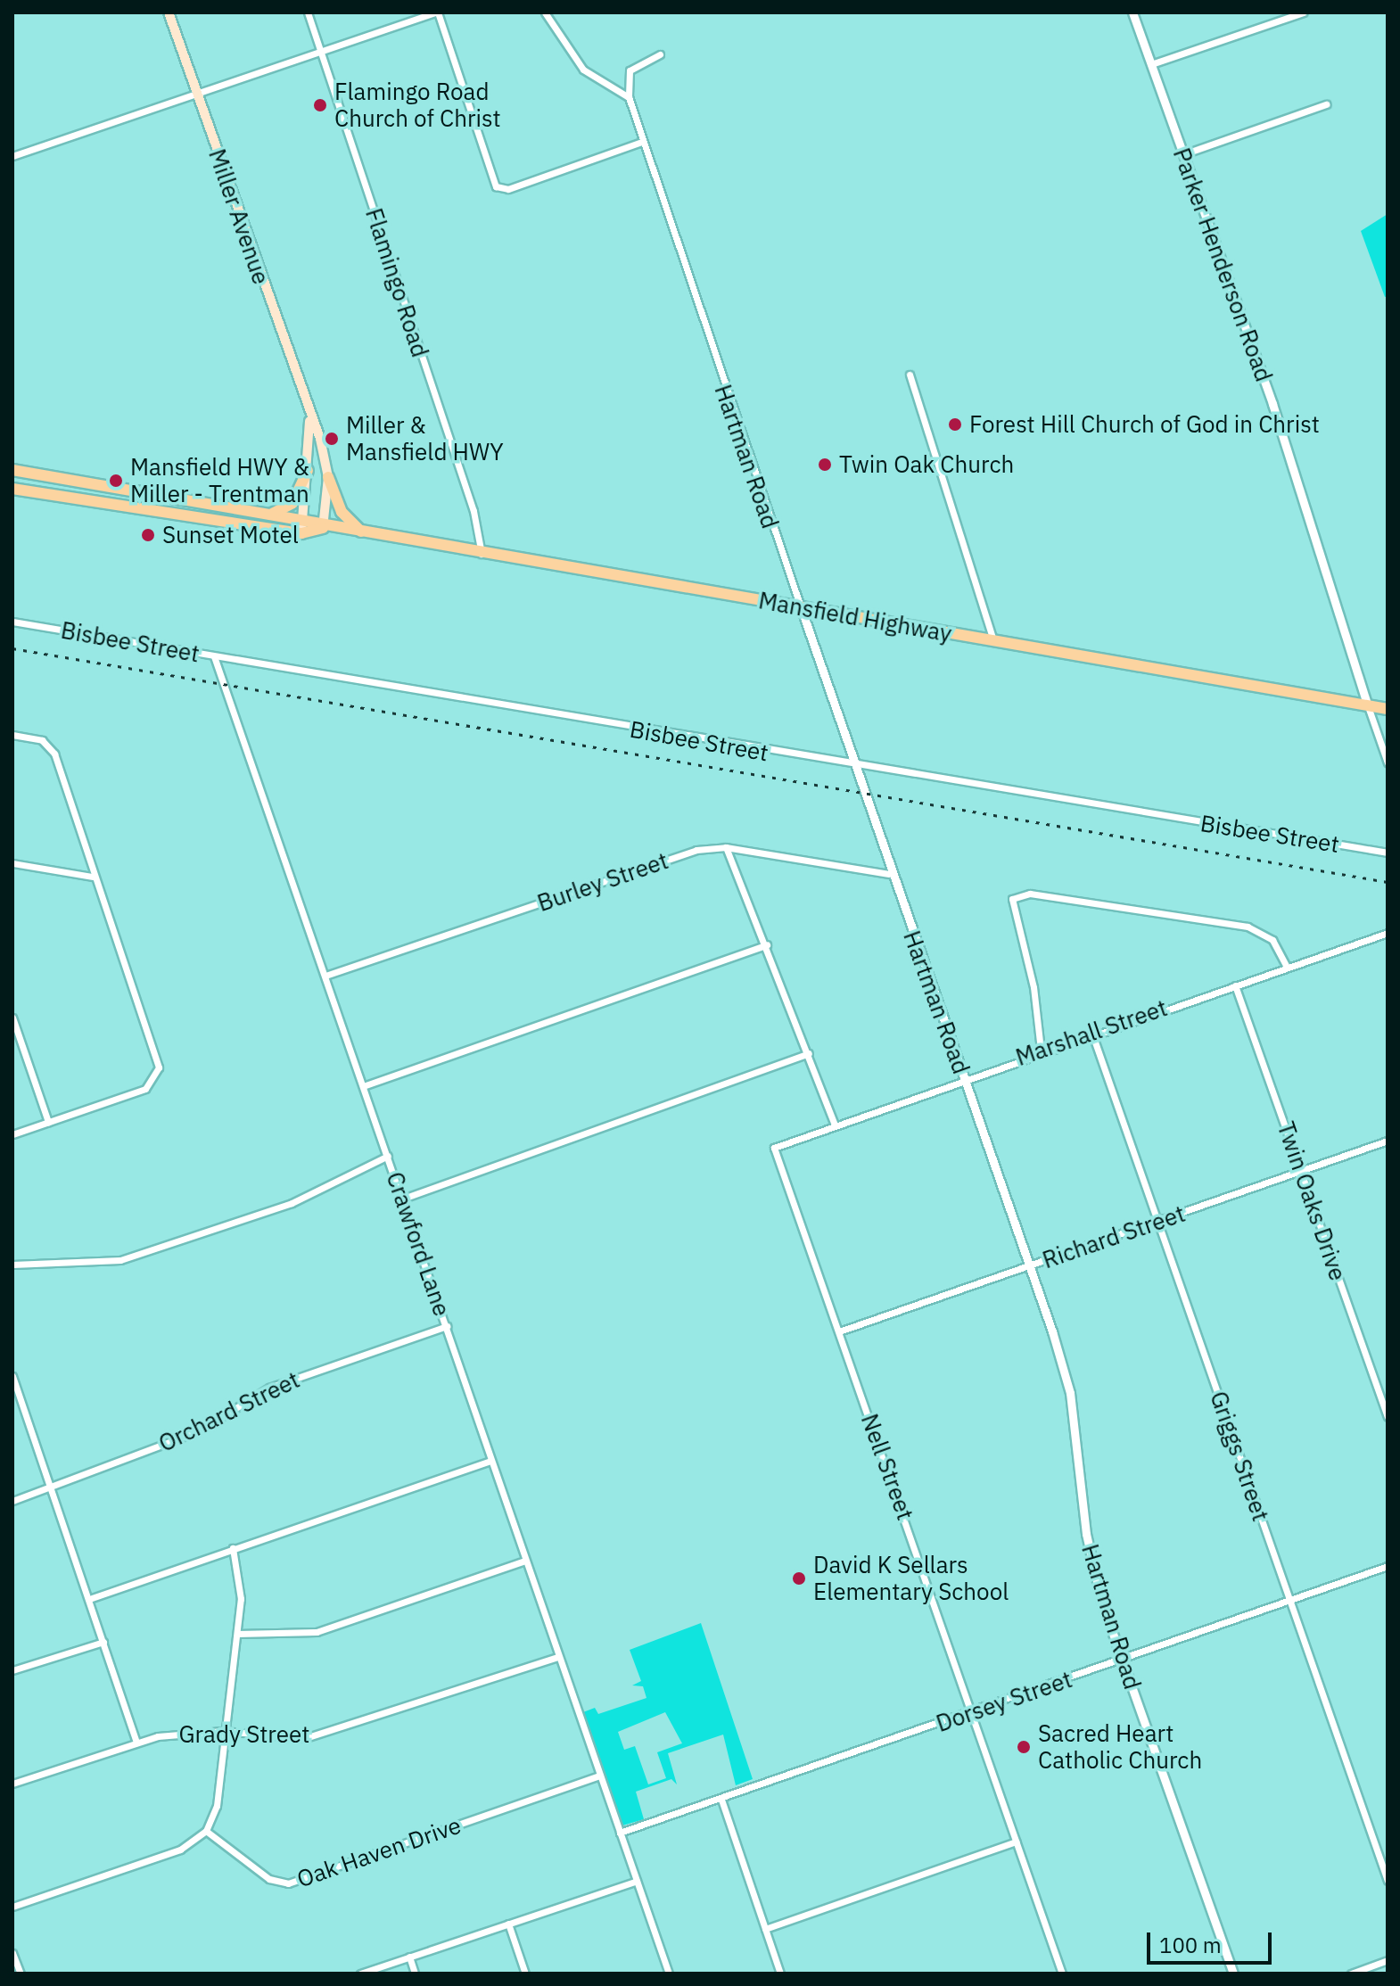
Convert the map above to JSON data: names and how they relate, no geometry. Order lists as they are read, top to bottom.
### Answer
{
  "streets": {
    "main road": ["Miller Avenue", "Mansfield Highway"],
    "street": [
      "Parker Henderson Road",
      "Flamingo Road",
      "Hartman Road",
      "Bisbee Street",
      "Burley Street",
      "Marshall Street",
      "Twin Oaks Drive",
      "Richard Street",
      "Crawford Lane",
      "Orchard Street",
      "Griggs Street",
      "Nell Street",
      "Dorsey Street",
      "Grady Street",
      "Oak Haven Drive"
    ]
  },
  "crossings": [
    ["Miller Avenue", "Mansfield Highway"],
    ["Parker Henderson Road", "Mansfield Highway"],
    ["Flamingo Road", "Mansfield Highway"],
    ["Hartman Road", "Mansfield Highway"],
    ["Hartman Road", "Bisbee Street"],
    ["Hartman Road", "Burley Street"],
    ["Hartman Road", "Marshall Street"],
    ["Hartman Road", "Richard Street"],
    ["Hartman Road", "Dorsey Street"],
    ["Bisbee Street", "Crawford Lane"],
    ["Burley Street", "Crawford Lane"],
    ["Marshall Street", "Twin Oaks Drive"],
    ["Marshall Street", "Griggs Street"],
    ["Marshall Street", "Nell Street"],
    ["Twin Oaks Drive", "Richard Street"],
    ["Richard Street", "Griggs Street"],
    ["Richard Street", "Nell Street"],
    ["Crawford Lane", "Orchard Street"],
    ["Crawford Lane", "Dorsey Street"],
    ["Crawford Lane", "Grady Street"],
    ["Crawford Lane", "Oak Haven Drive"],
    ["Griggs Street", "Dorsey Street"],
    ["Nell Street", "Dorsey Street"]
  ],
  "places": [
    "Flamingo Road Church of Christ",
    "Forest Hill Church of God in Christ",
    "Miller & Mansfield HWY",
    "Twin Oak Church",
    "Mansfield HWY & Miller - Trentman",
    "Sunset Motel",
    "David K Sellars Elementary School",
    "Sacred Heart Catholic Church"
  ],
  "scale_bar": "100 m"
}
